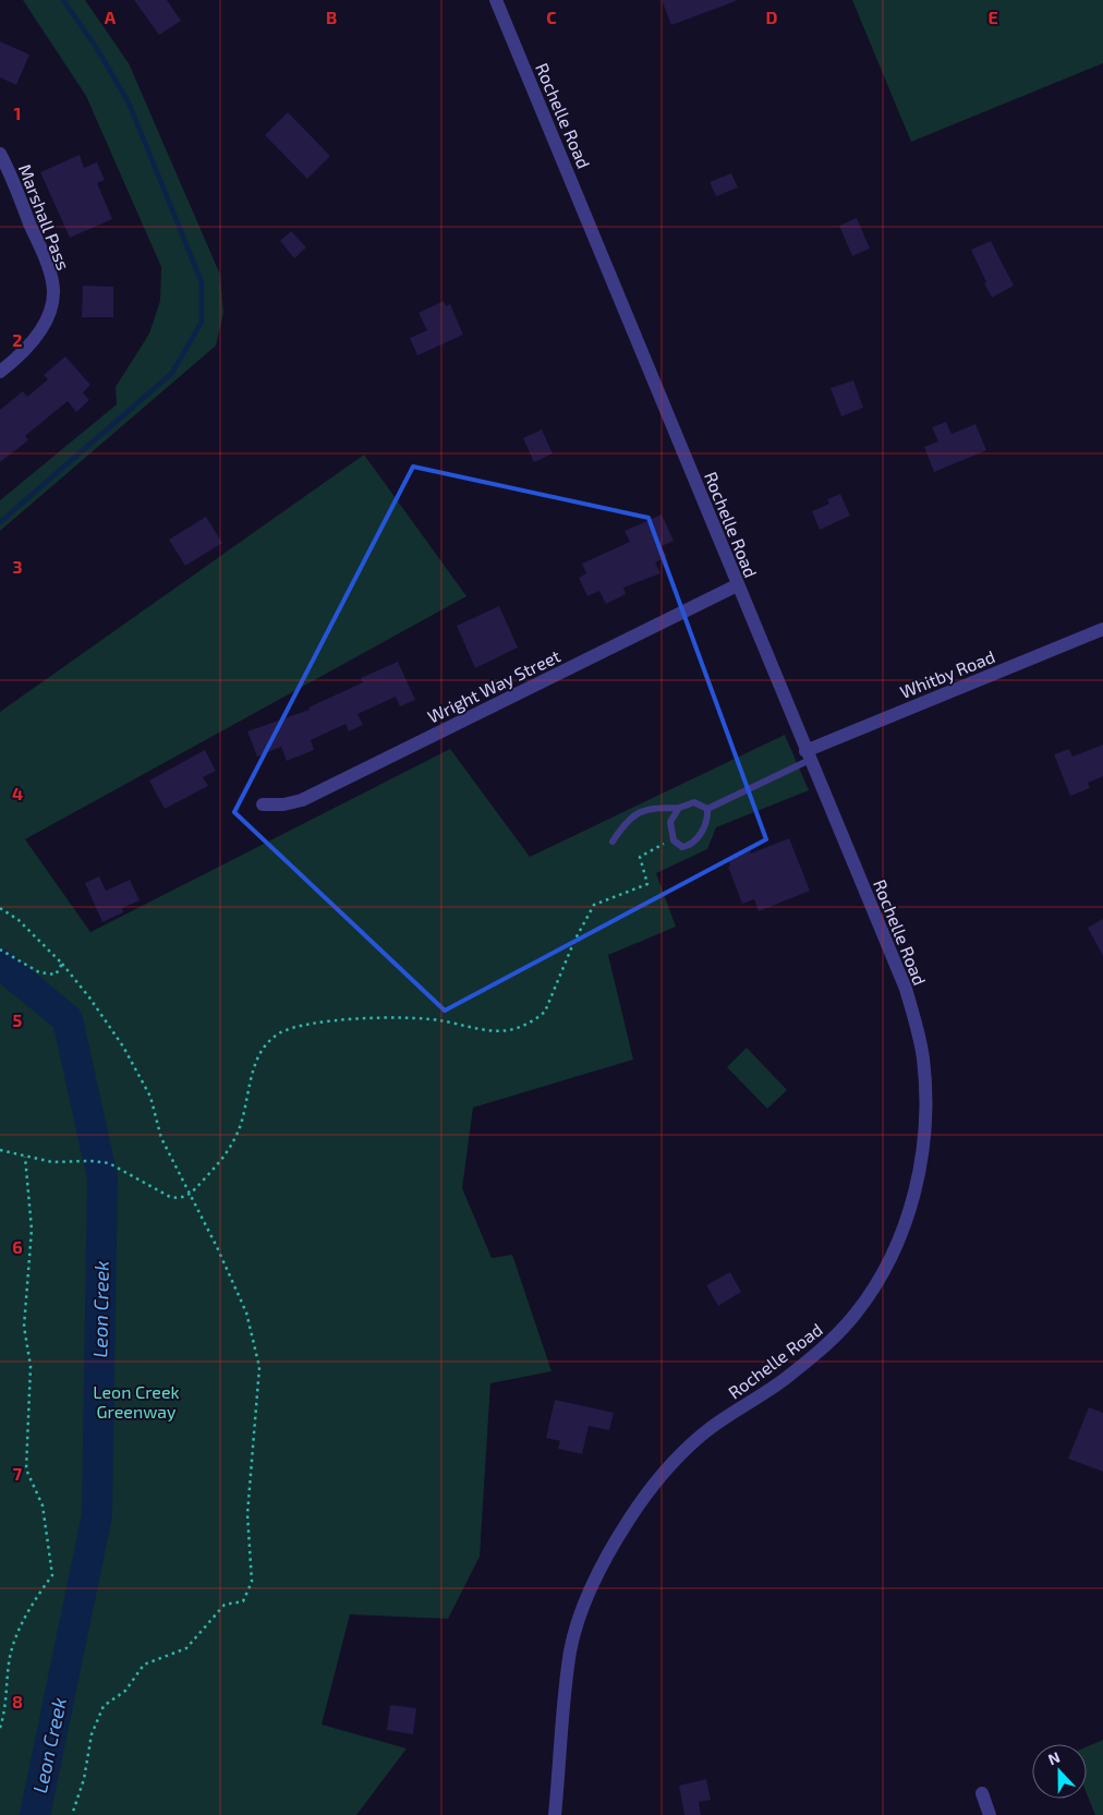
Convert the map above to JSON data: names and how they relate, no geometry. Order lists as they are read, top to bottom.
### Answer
{
  "streets": {
    "street": [
      "Rochelle Road",
      "Marshall Pass",
      "Whitby Road",
      "Wright Way Street"
    ]
  },
  "crossings": [
    ["Rochelle Road", "Whitby Road"],
    ["Rochelle Road", "Wright Way Street"]
  ],
  "water": ["Leon Creek"],
  "parks": ["Leon Creek Greenway"],
  "north": "top",
  "grid": {
    "columns": [
      "A",
      "B",
      "C",
      "D",
      "E"
    ],
    "rows": [
      "1",
      "2",
      "3",
      "4",
      "5",
      "6",
      "7",
      "8"
    ]
  }
}
